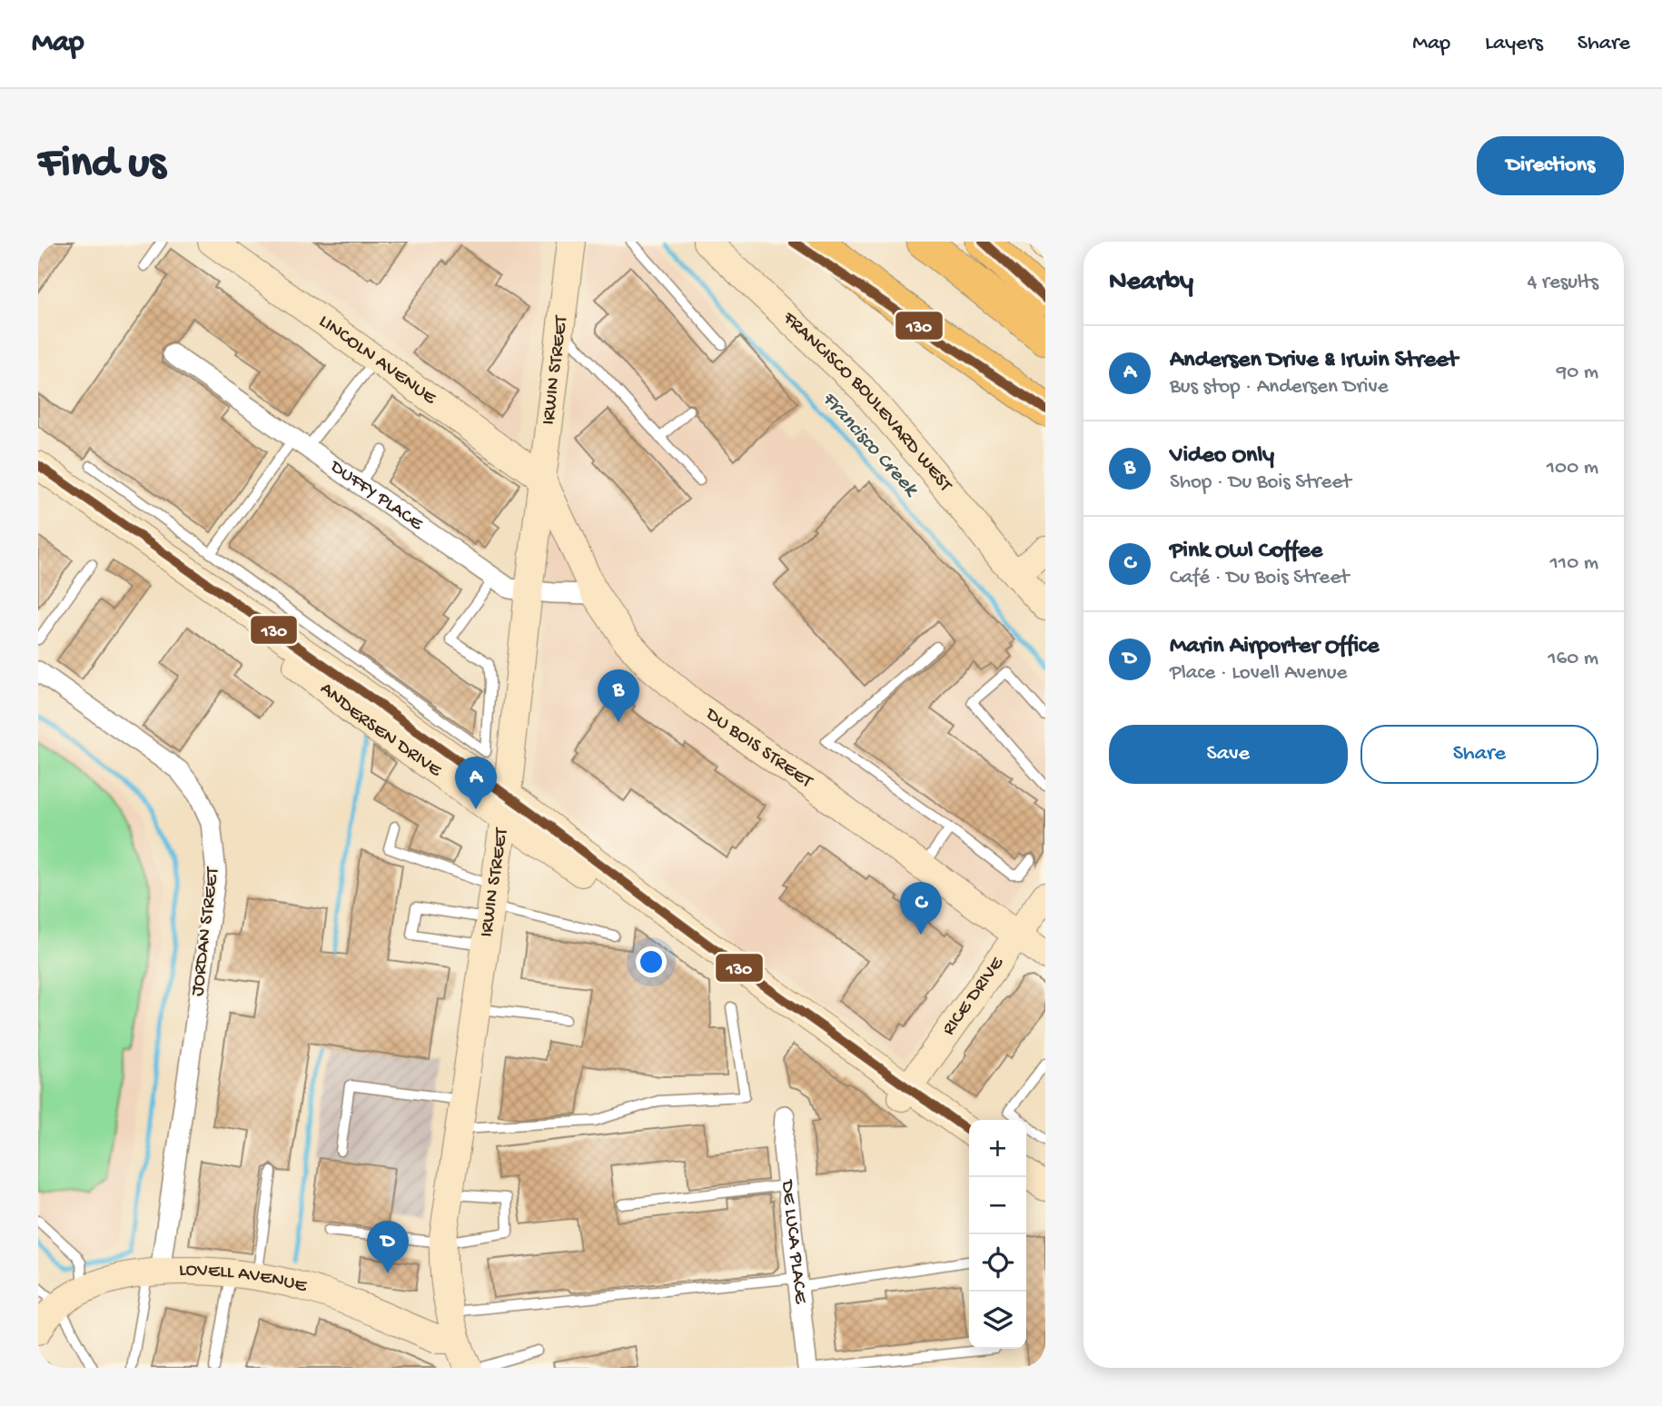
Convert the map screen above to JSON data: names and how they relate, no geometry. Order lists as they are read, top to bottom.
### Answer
{
  "streets": {
    "street": [
      "LINCOLN AVENUE",
      "IRWIN STREET",
      "FRANCISCO BOULEVARD WEST",
      "DUFFY PLACE",
      "ANDERSEN DRIVE",
      "DU BOIS STREET",
      "JORDAN STREET",
      "RICE DRIVE",
      "DE LUCA PLACE",
      "LOVELL AVENUE"
    ]
  },
  "crossings": [
    ["LINCOLN AVENUE", "IRWIN STREET"],
    ["LINCOLN AVENUE", "DU BOIS STREET"],
    ["IRWIN STREET", "DUFFY PLACE"],
    ["IRWIN STREET", "ANDERSEN DRIVE"],
    ["IRWIN STREET", "DU BOIS STREET"],
    ["IRWIN STREET", "LOVELL AVENUE"],
    ["DUFFY PLACE", "DU BOIS STREET"],
    ["ANDERSEN DRIVE", "RICE DRIVE"],
    ["DU BOIS STREET", "RICE DRIVE"],
    ["JORDAN STREET", "LOVELL AVENUE"]
  ],
  "water": ["Francisco Creek"],
  "lines": ["transit line 130"],
  "page": {
    "header": "Map",
    "nav": ["Map", "Layers", "Share"],
    "buttons": [
      "Directions",
      ["Save", "Share"]
    ],
    "title": "Find us",
    "heading": ["Nearby", "4 results"],
    "list": [
      {
        "mark": "A",
        "name": "Andersen Drive & Irwin Street",
        "note": "Bus stop · Andersen Drive",
        "value": "90 m"
      },
      {
        "mark": "B",
        "name": "Video Only",
        "note": "Shop · Du Bois Street",
        "value": "100 m"
      },
      {
        "mark": "C",
        "name": "Pink Owl Coffee",
        "note": "Café · Du Bois Street",
        "value": "110 m"
      },
      {
        "mark": "D",
        "name": "Marin Airporter Office",
        "note": "Place · Lovell Avenue",
        "value": "160 m"
      }
    ],
    "pins": [
      "B",
      "A",
      "C",
      "D"
    ],
    "map_buttons": ["+", "−"]
  }
}
